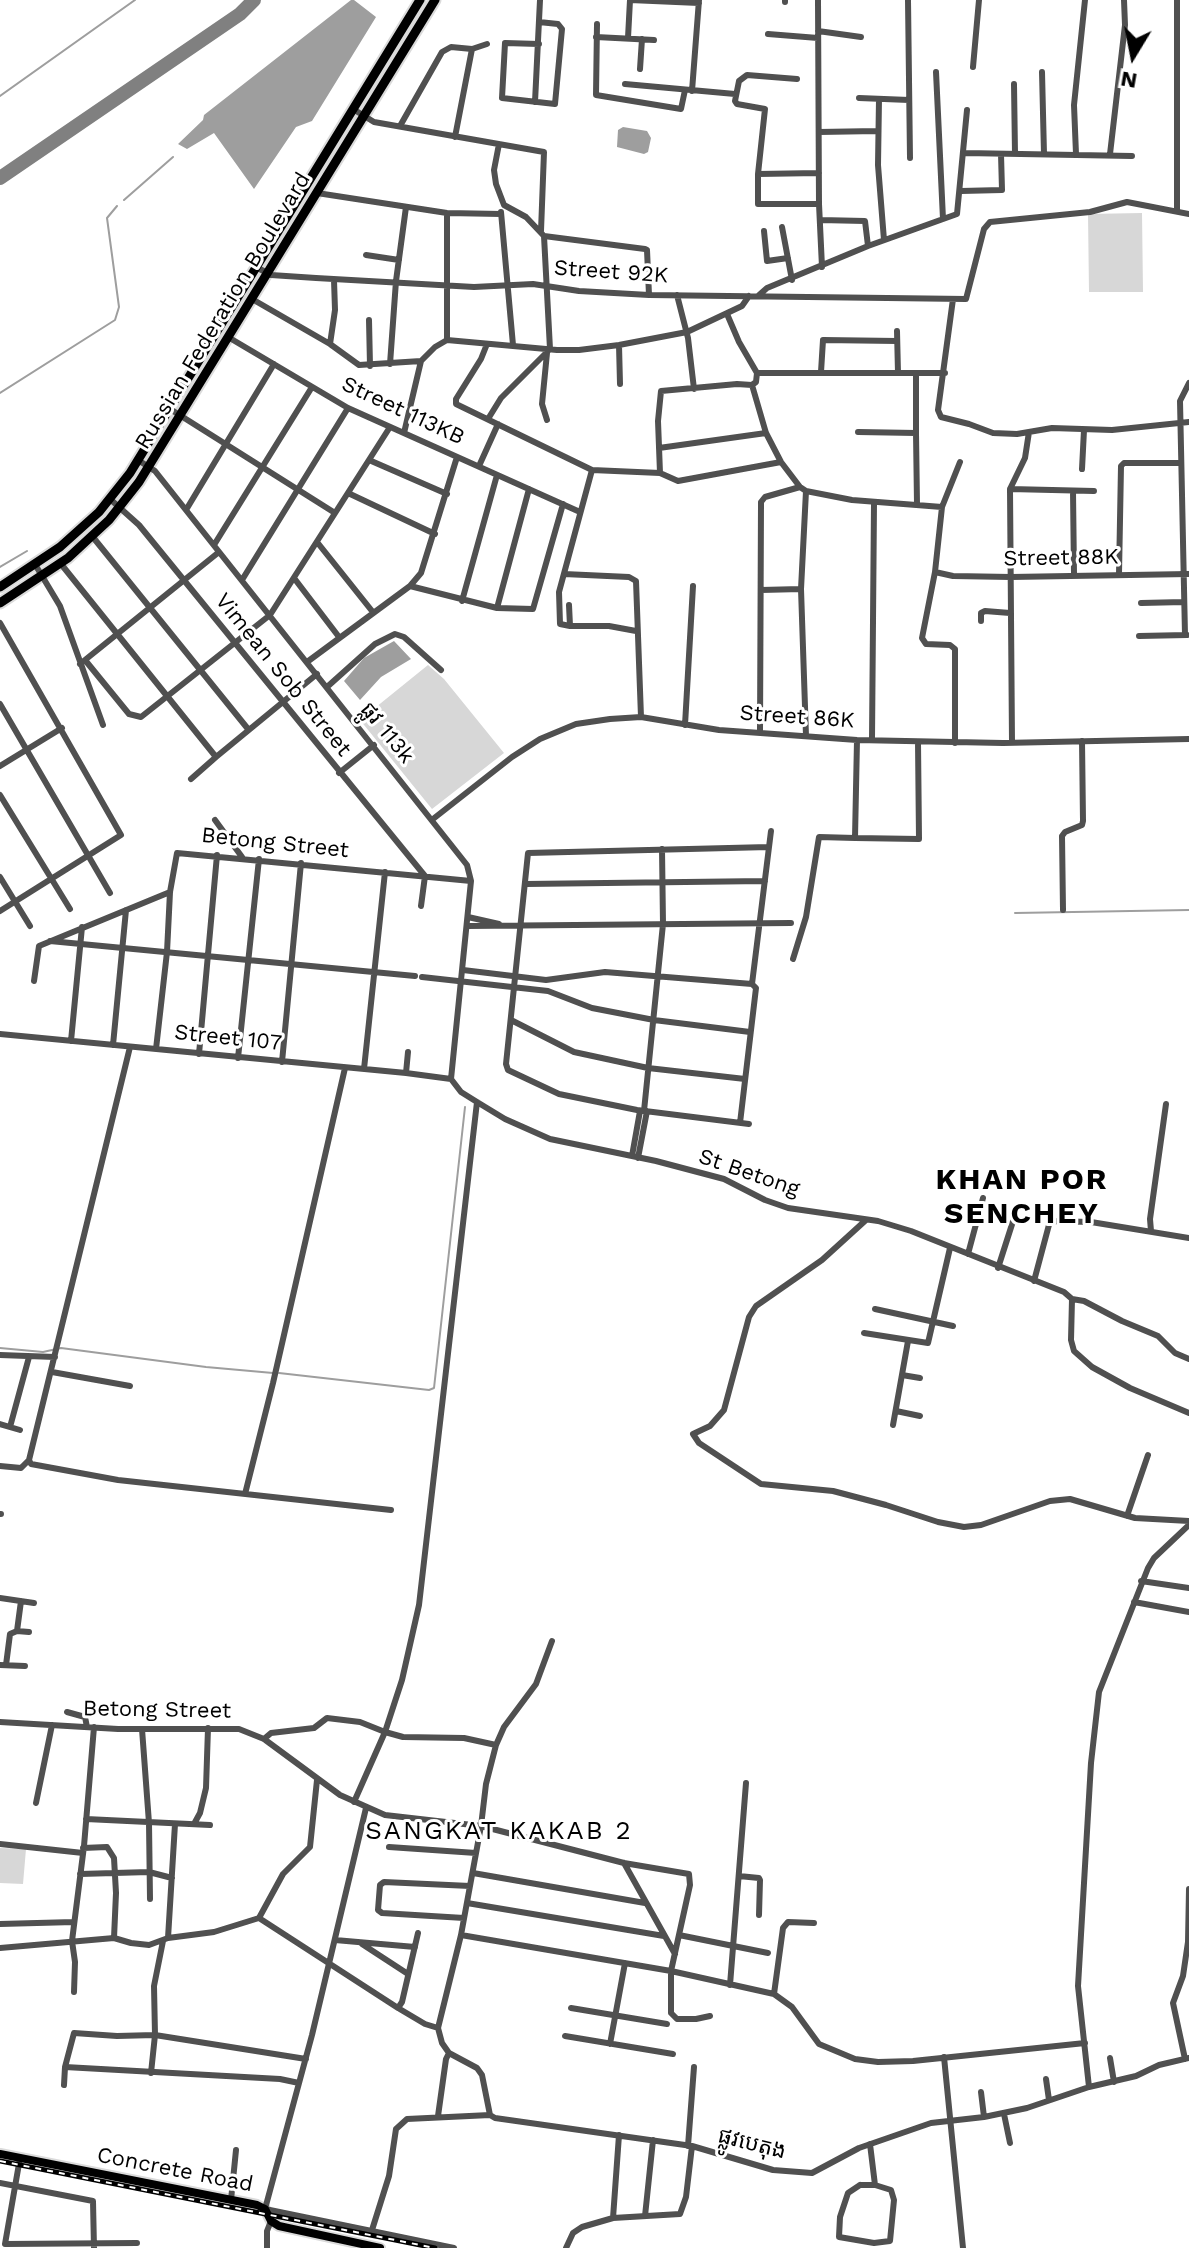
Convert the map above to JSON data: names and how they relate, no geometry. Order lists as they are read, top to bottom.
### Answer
{
  "streets": {
    "highway": ["Russian Federation Boulevard"],
    "main road": ["Concrete Road"],
    "street": [
      "Street 92K",
      "Street 113KB",
      "Street 88K",
      "Vimean Sob Street",
      "Street 86K",
      "ផ្លូវ 113k",
      "Betong Street",
      "Street 107",
      "St Betong",
      "ផ្លូវបេតុង"
    ]
  },
  "crossings": [
    ["Street 92K", "Russian Federation Boulevard"],
    ["Russian Federation Boulevard", "Street 113KB"],
    ["Russian Federation Boulevard", "Vimean Sob Street"],
    ["Russian Federation Boulevard", "ផ្លូវ 113k"],
    ["Vimean Sob Street", "Betong Street"],
    ["Street 86K", "ផ្លូវ 113k"],
    ["ផ្លូវ 113k", "Betong Street"],
    ["Betong Street", "Street 107"],
    ["Street 107", "St Betong"]
  ],
  "districts": ["KHAN POR SENCHEY", "SANGKAT KAKAB 2"],
  "north": "bottom"
}
